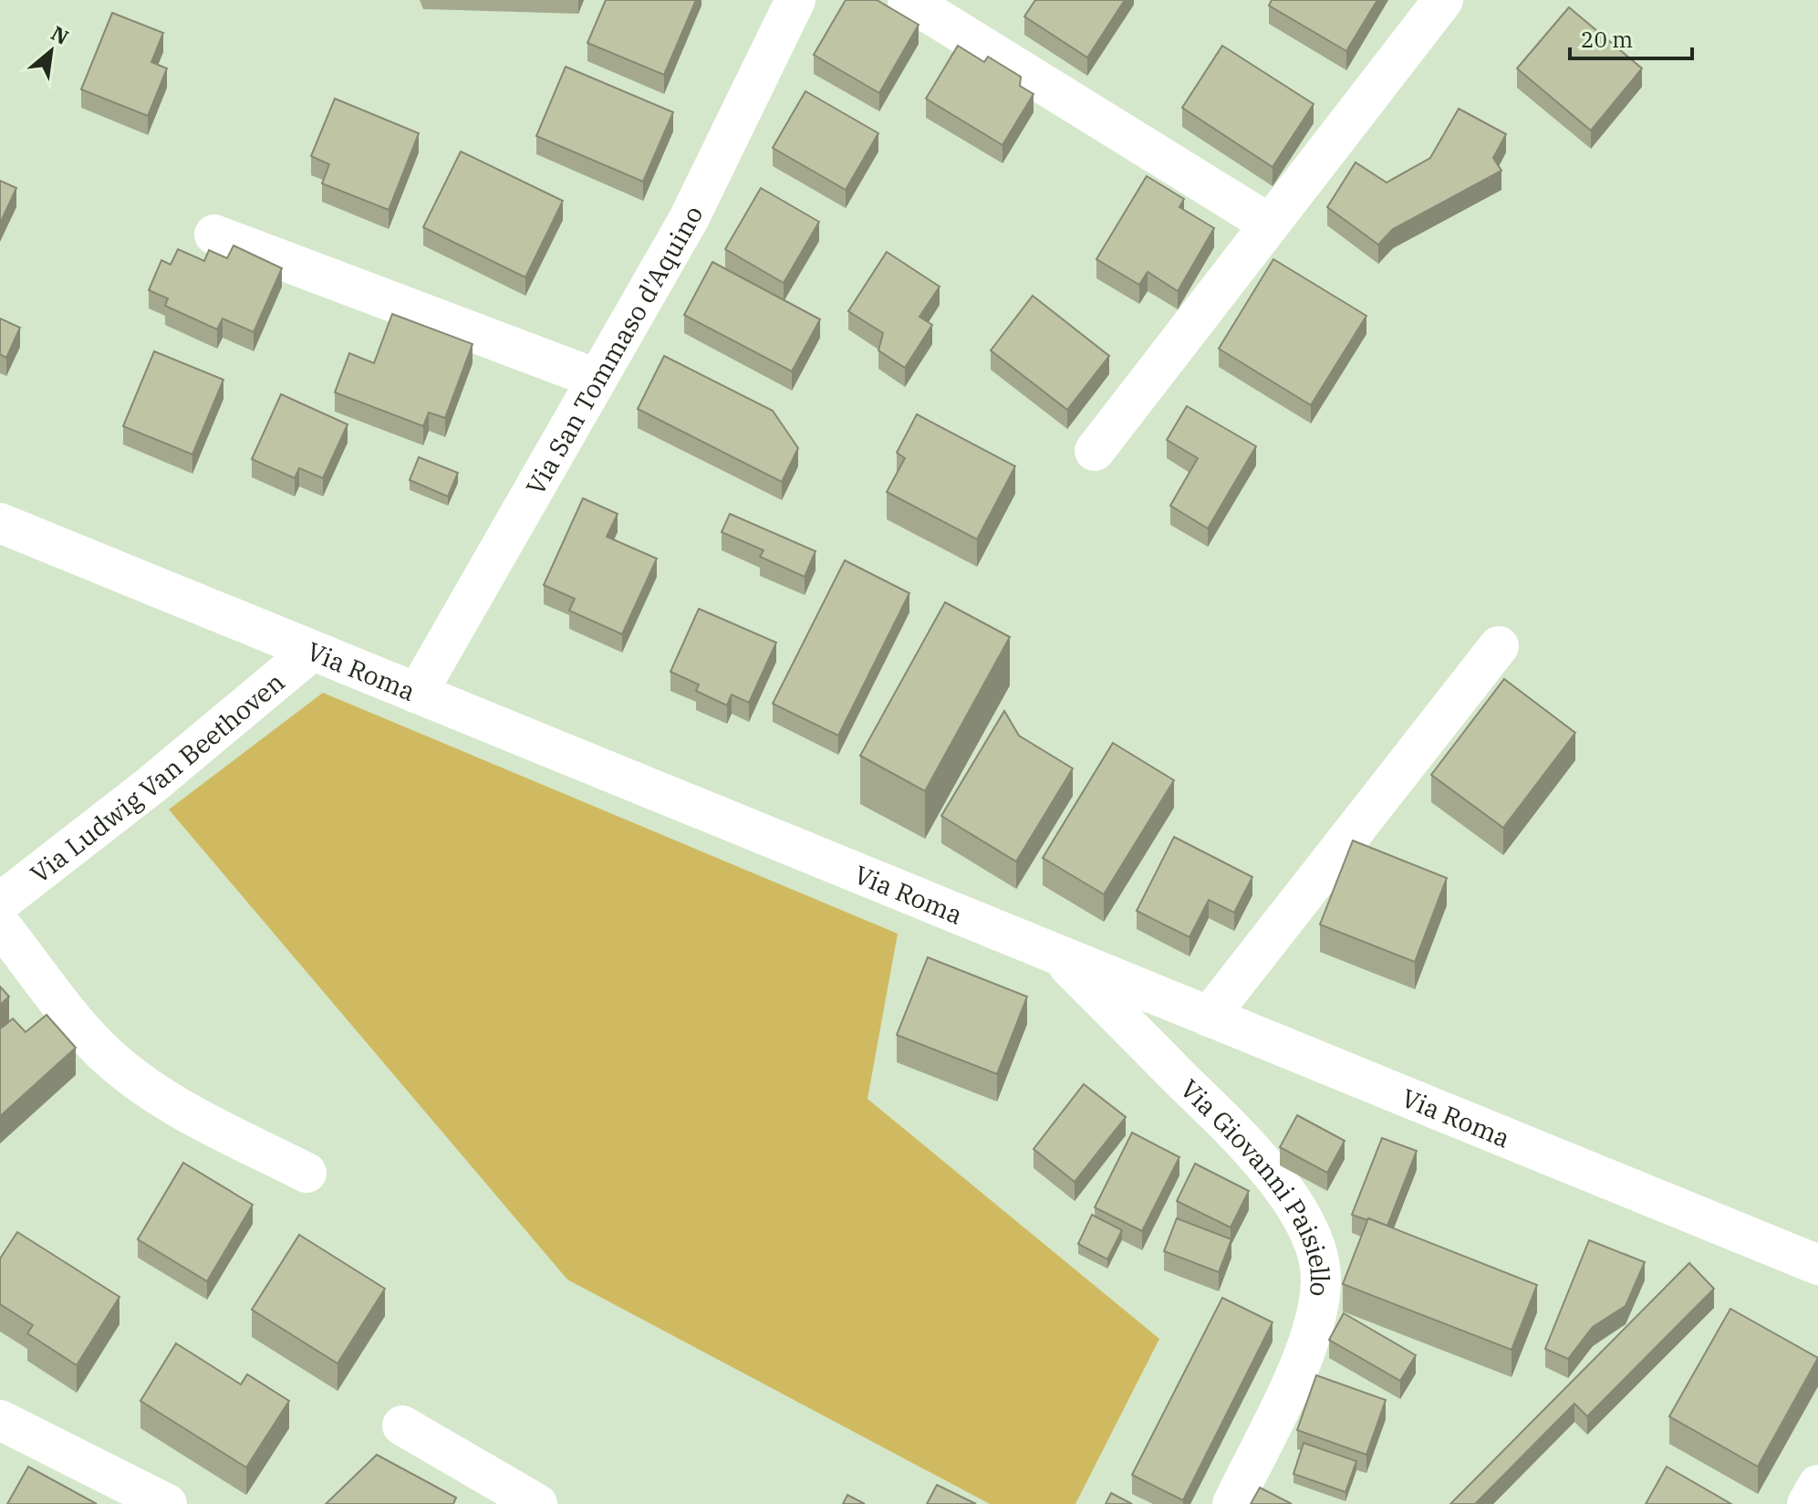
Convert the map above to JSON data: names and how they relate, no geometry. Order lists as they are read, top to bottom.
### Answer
{
  "streets": {
    "street": [
      "Via San Tommaso d'Aquino",
      "Via Roma",
      "Via Ludwig Van Beethoven",
      "Via Giovanni Paisiello"
    ]
  },
  "crossings": [
    ["Via San Tommaso d'Aquino", "Via Roma"],
    ["Via Roma", "Via Ludwig Van Beethoven"],
    ["Via Roma", "Via Giovanni Paisiello"]
  ],
  "scale_bar": "20 m",
  "north": "top right"
}
